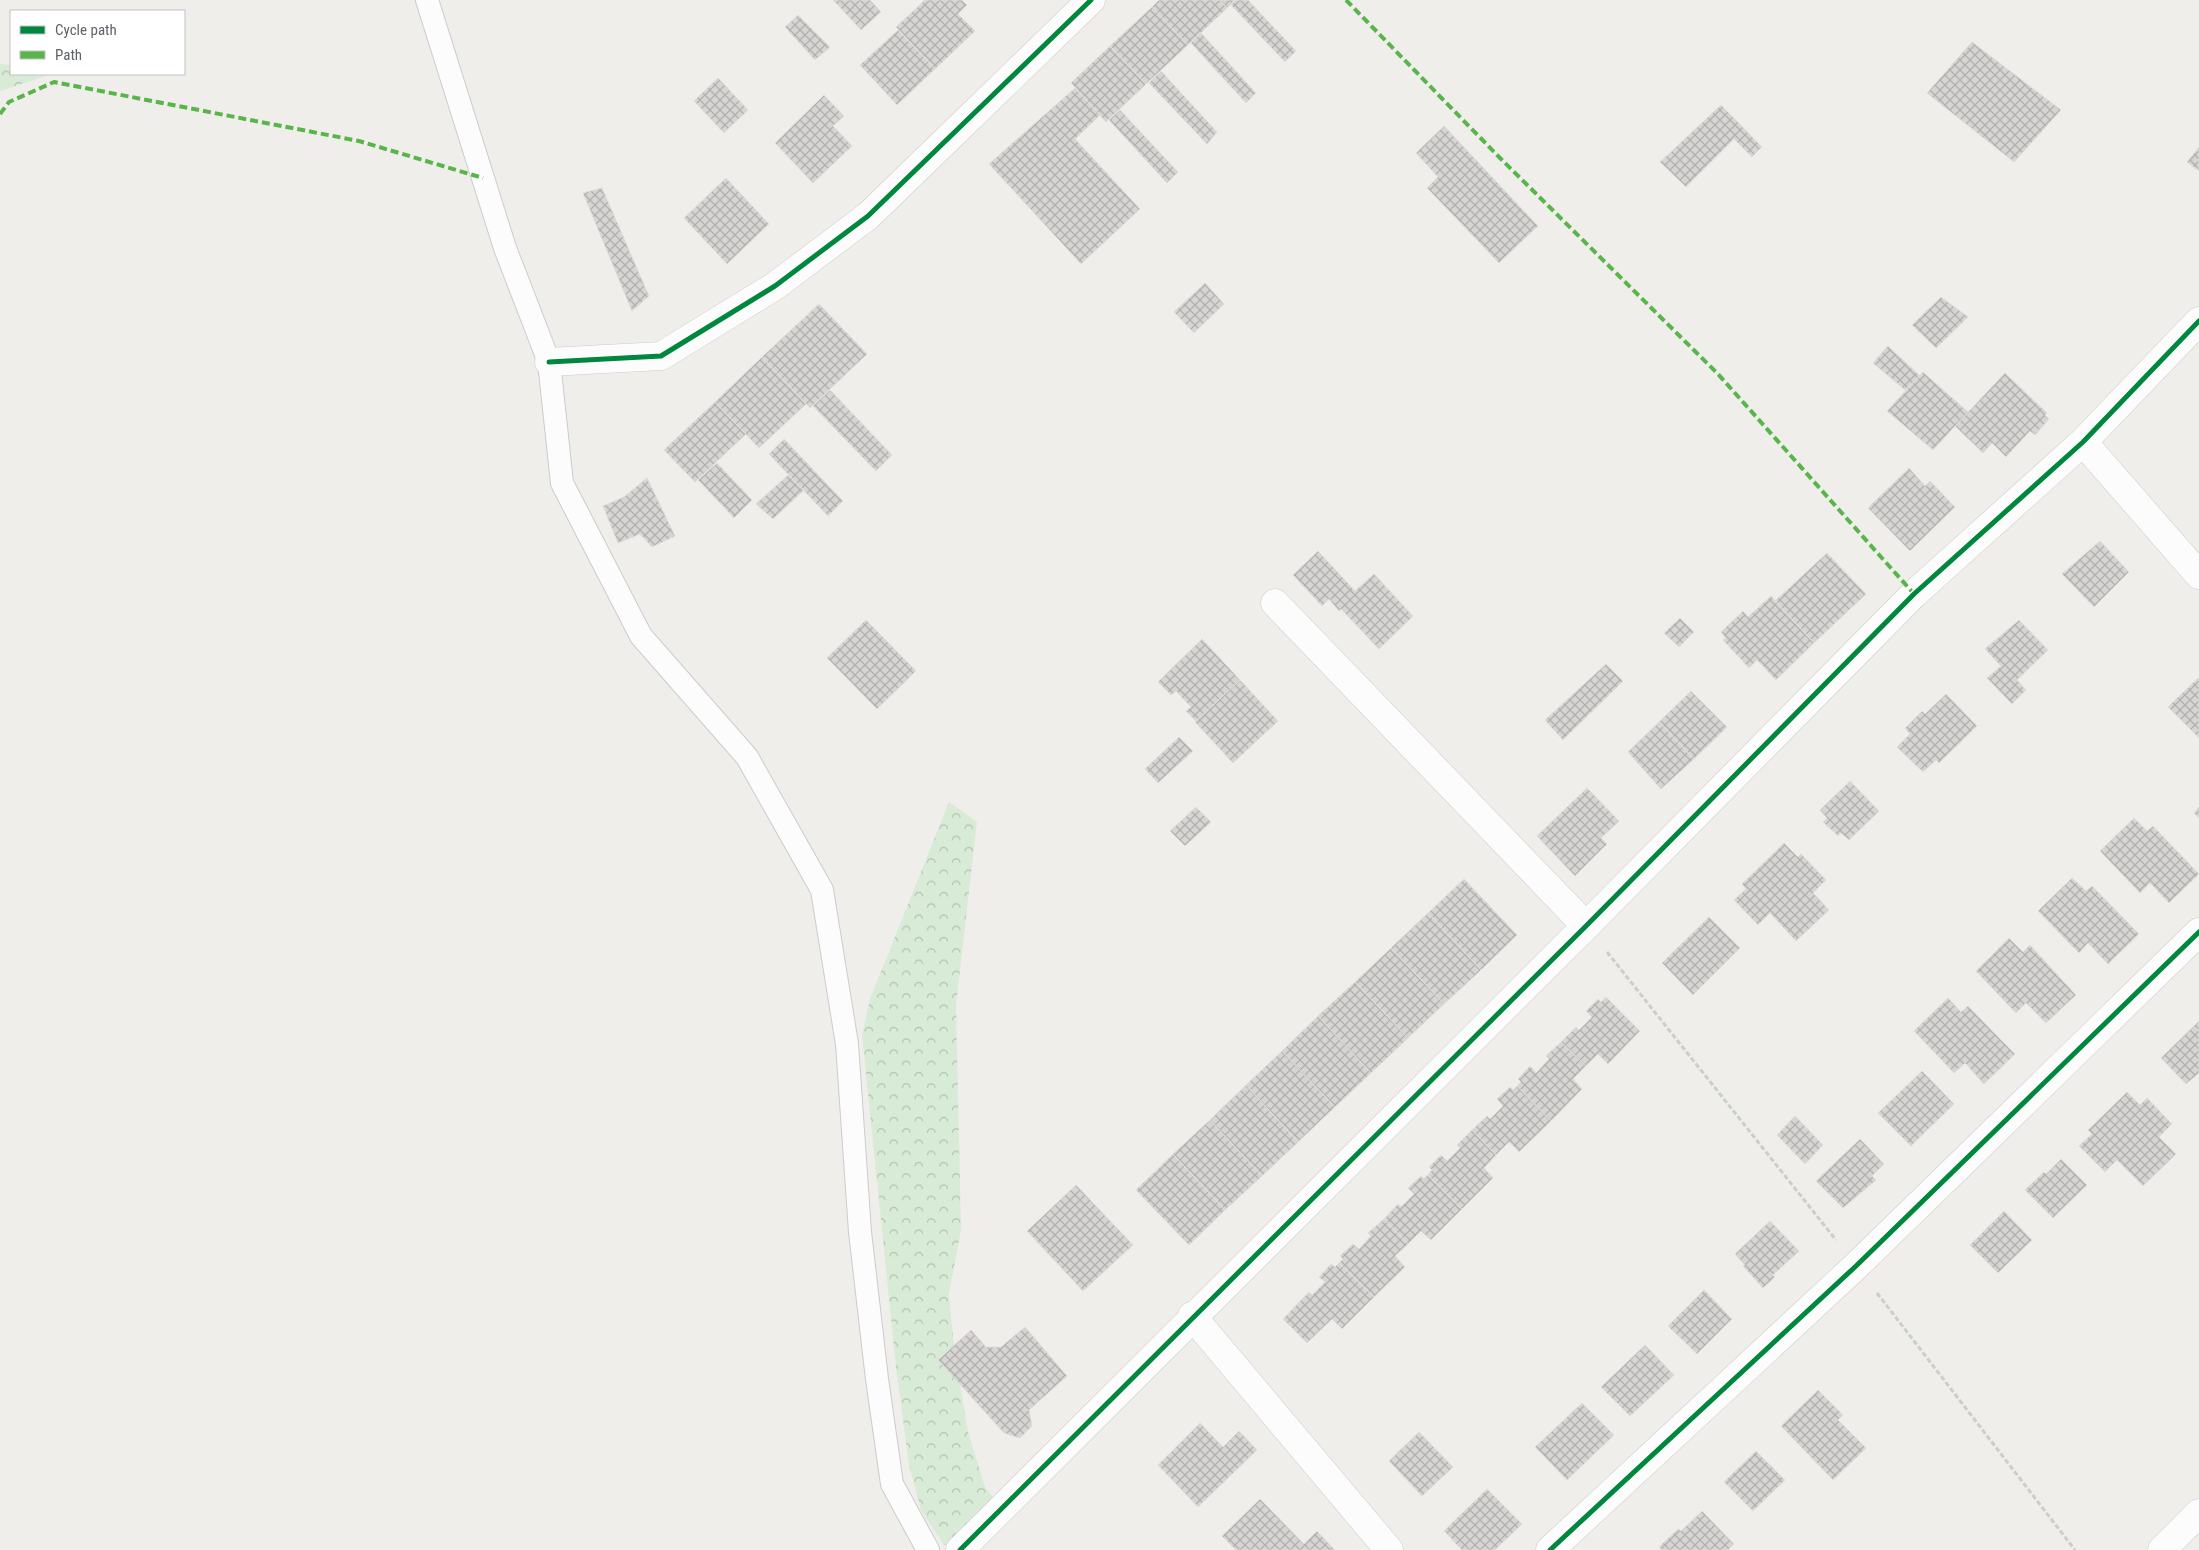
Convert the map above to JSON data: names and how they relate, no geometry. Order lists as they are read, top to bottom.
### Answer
{
  "legend": ["Cycle path", "Path"]
}
